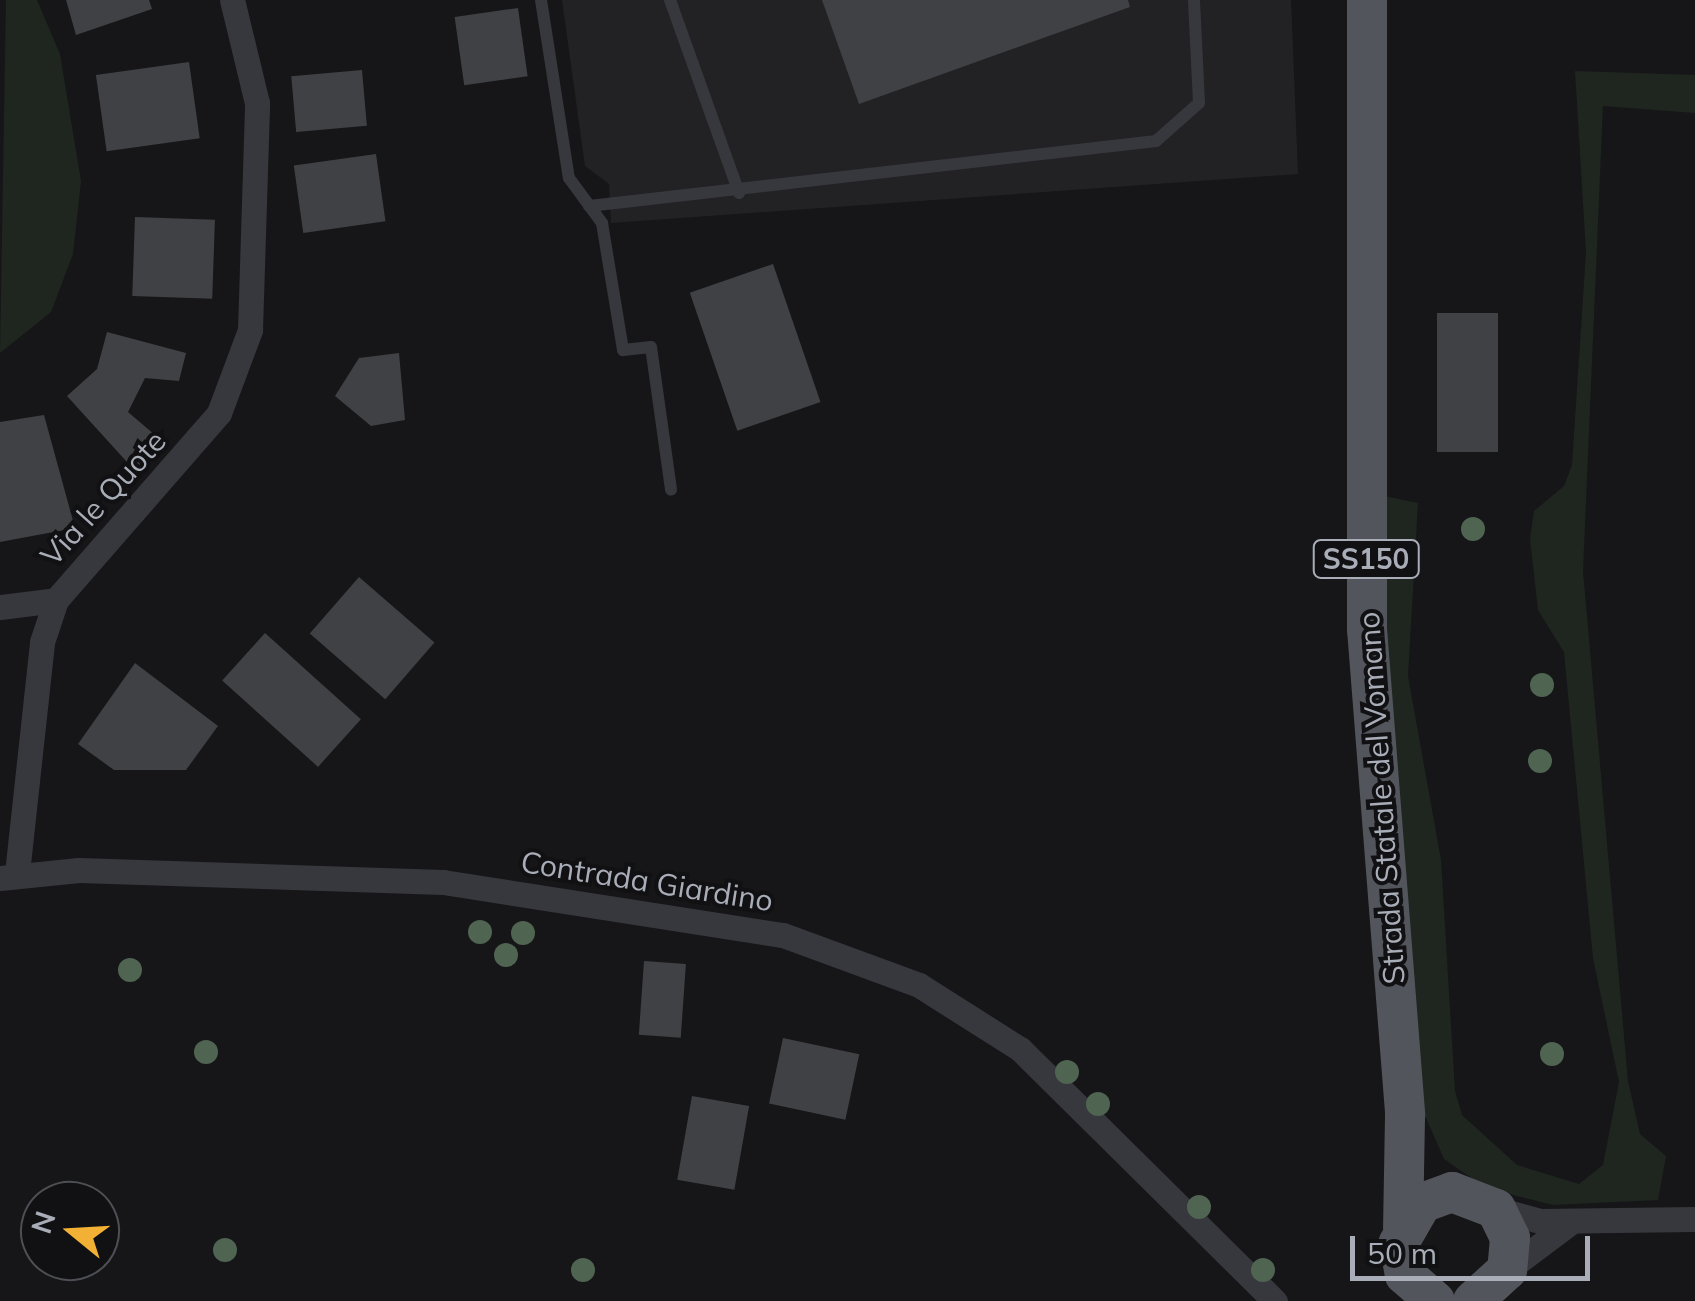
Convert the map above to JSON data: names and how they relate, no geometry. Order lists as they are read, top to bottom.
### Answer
{
  "streets": {
    "main road": ["SS150", "Strada Statale del Vomano"],
    "street": ["Via le Quote", "Contrada Giardino"]
  },
  "crossings": [
    ["Via le Quote", "Contrada Giardino"]
  ],
  "scale_bar": "50 m",
  "north": "left"
}
